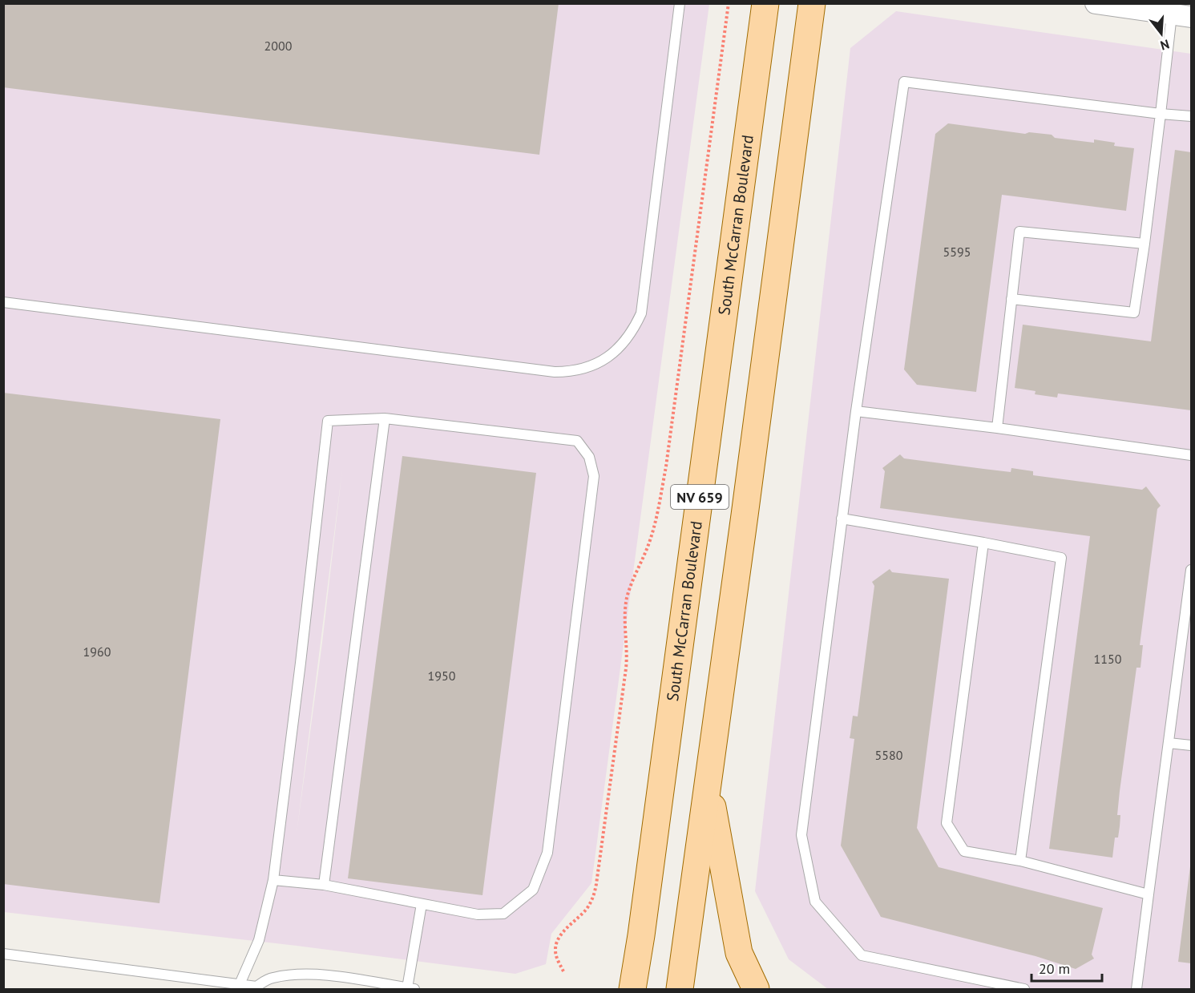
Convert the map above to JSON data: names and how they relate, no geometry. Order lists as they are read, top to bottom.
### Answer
{
  "streets": {
    "main road": ["South McCarran Boulevard", "NV 659"]
  },
  "house_numbers": [
    "2000",
    "5595",
    "1960",
    "1150",
    "1950",
    "5580"
  ],
  "scale_bar": "20 m",
  "north": "bottom"
}
